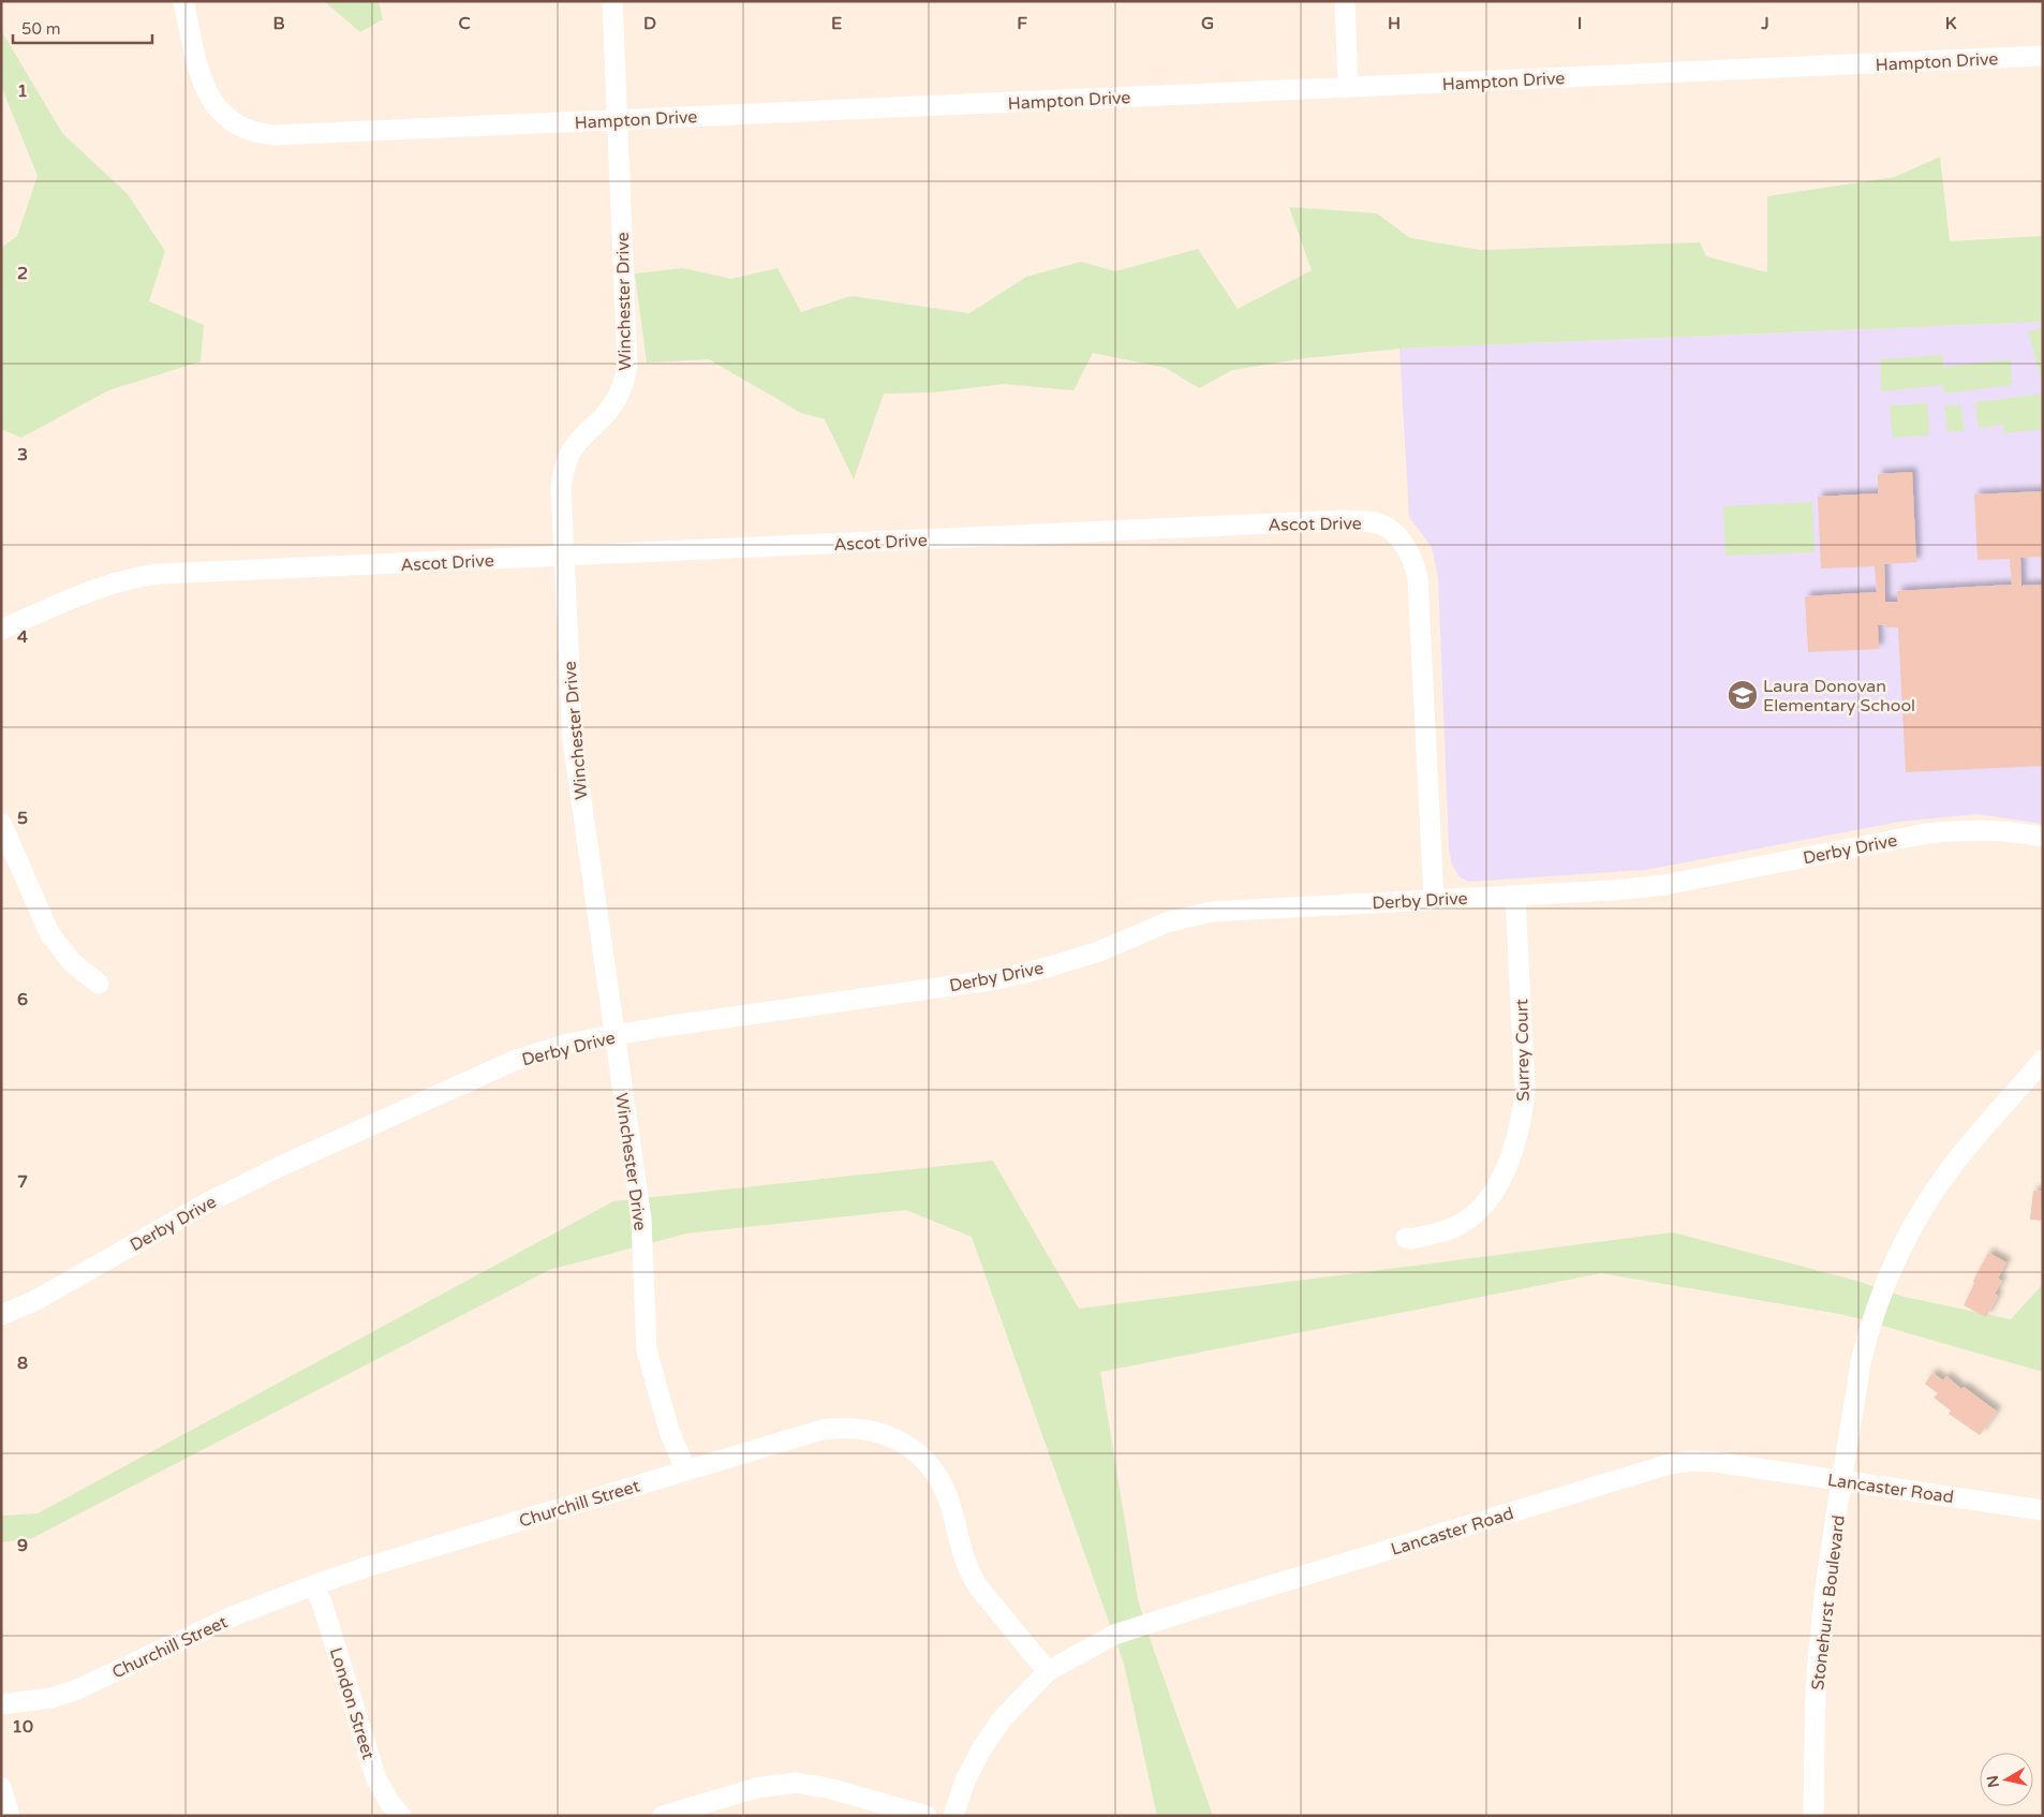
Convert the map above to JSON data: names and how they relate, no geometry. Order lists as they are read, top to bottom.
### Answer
{
  "streets": {
    "street": [
      "Hampton Drive",
      "Winchester Drive",
      "Ascot Drive",
      "Derby Drive",
      "Surrey Court",
      "Lancaster Road",
      "Churchill Street",
      "Stonehurst Boulevard",
      "London Street"
    ]
  },
  "crossings": [
    ["Hampton Drive", "Winchester Drive"],
    ["Winchester Drive", "Ascot Drive"],
    ["Winchester Drive", "Derby Drive"],
    ["Winchester Drive", "Churchill Street"],
    ["Ascot Drive", "Derby Drive"],
    ["Derby Drive", "Surrey Court"],
    ["Lancaster Road", "Churchill Street"],
    ["Lancaster Road", "Stonehurst Boulevard"],
    ["Churchill Street", "London Street"]
  ],
  "places": {
    "school or university": ["Laura Donovan Elementary School"]
  },
  "scale_bar": "50 m",
  "north": "left",
  "grid": {
    "columns": [
      "B",
      "C",
      "D",
      "E",
      "F",
      "G",
      "H",
      "I",
      "J",
      "K"
    ],
    "rows": [
      "1",
      "2",
      "3",
      "4",
      "5",
      "6",
      "7",
      "8",
      "9",
      "10"
    ]
  }
}
